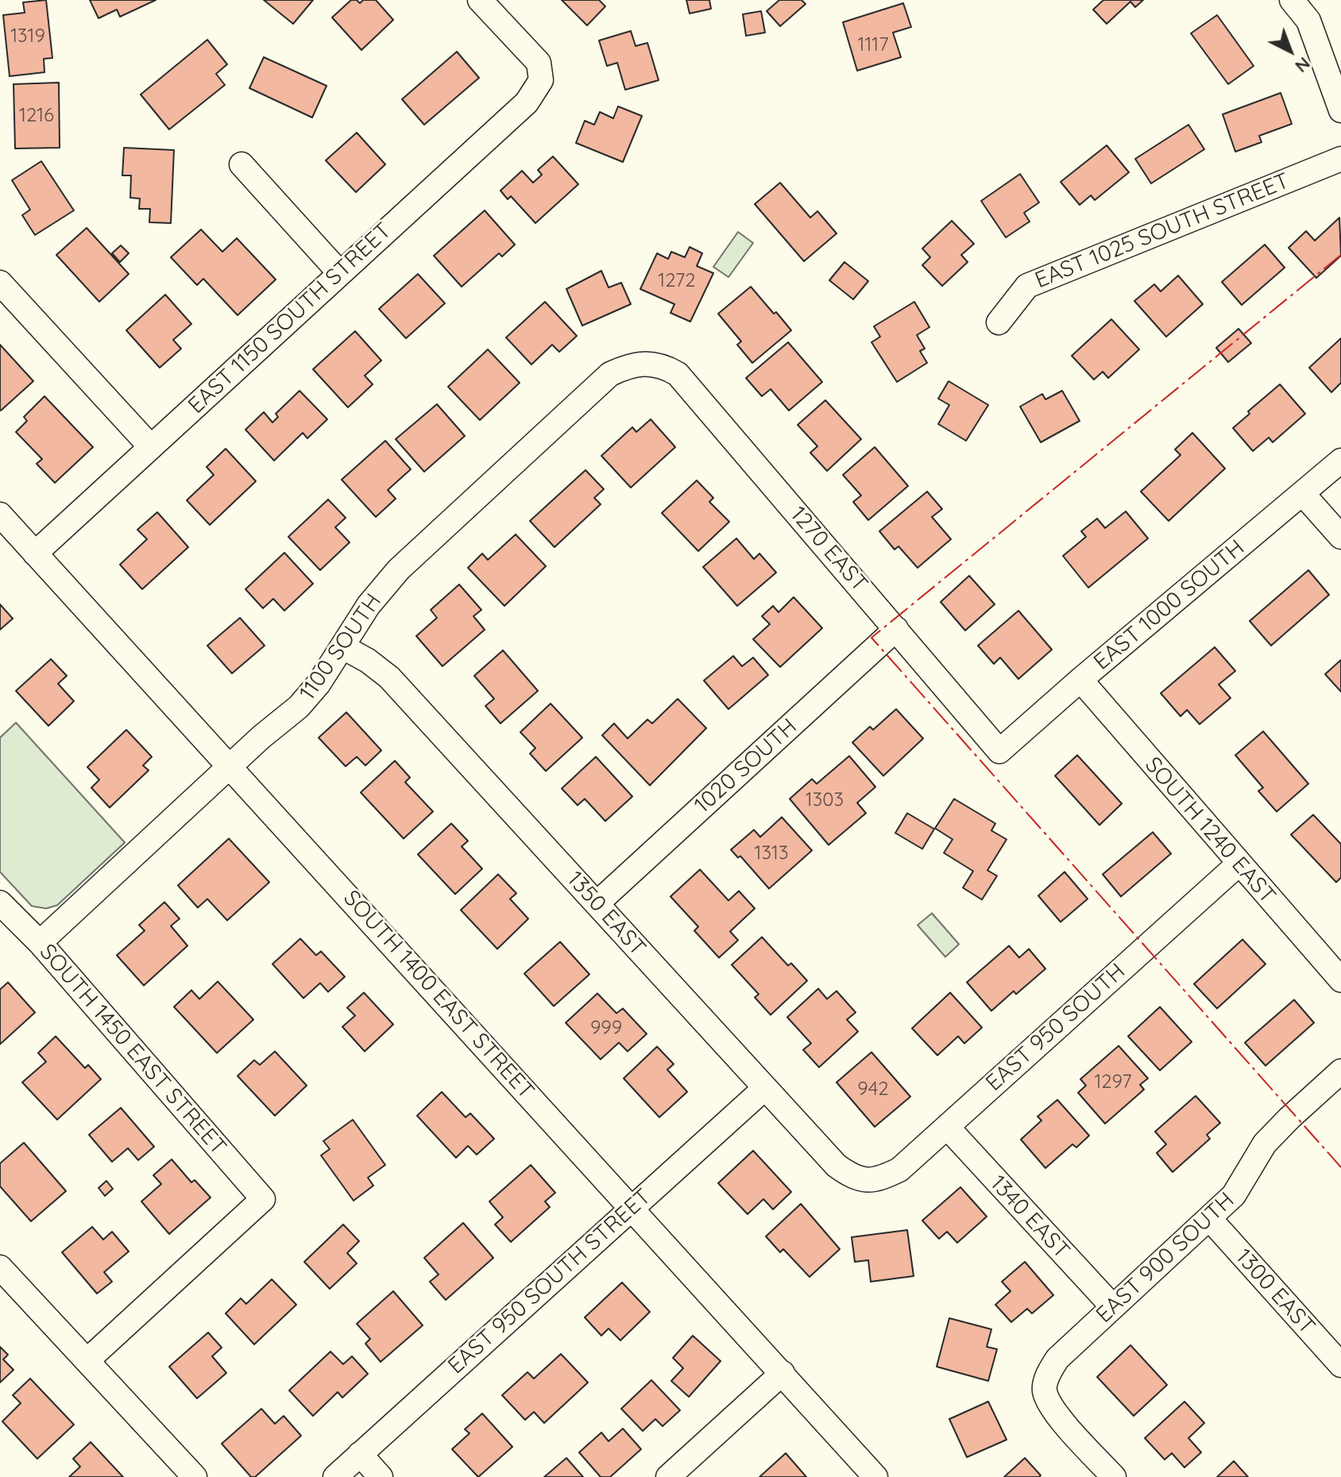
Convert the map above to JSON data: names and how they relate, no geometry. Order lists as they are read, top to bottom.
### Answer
{
  "streets": {
    "street": [
      "EAST 1025 SOUTH STREET",
      "EAST 1150 SOUTH STREET",
      "1270 EAST",
      "EAST 1000 SOUTH",
      "1100 SOUTH",
      "1020 SOUTH",
      "SOUTH 1240 EAST",
      "1350 EAST",
      "SOUTH 1400 EAST STREET",
      "EAST 950 SOUTH",
      "SOUTH 1450 EAST STREET",
      "1340 EAST",
      "EAST 900 SOUTH",
      "EAST 950 SOUTH STREET",
      "1300 EAST"
    ]
  },
  "crossings": [
    ["EAST 1150 SOUTH STREET", "SOUTH 1400 EAST STREET"],
    ["1270 EAST", "EAST 1000 SOUTH"],
    ["1270 EAST", "1100 SOUTH"],
    ["1270 EAST", "1020 SOUTH"],
    ["EAST 1000 SOUTH", "SOUTH 1240 EAST"],
    ["1100 SOUTH", "1350 EAST"],
    ["1100 SOUTH", "SOUTH 1400 EAST STREET"],
    ["1100 SOUTH", "SOUTH 1450 EAST STREET"],
    ["1020 SOUTH", "1350 EAST"],
    ["SOUTH 1240 EAST", "EAST 950 SOUTH"],
    ["1350 EAST", "EAST 950 SOUTH"],
    ["1350 EAST", "EAST 950 SOUTH STREET"],
    ["SOUTH 1400 EAST STREET", "EAST 950 SOUTH STREET"],
    ["EAST 950 SOUTH", "1340 EAST"],
    ["1340 EAST", "EAST 900 SOUTH"],
    ["EAST 900 SOUTH", "1300 EAST"]
  ],
  "house_numbers": [
    "1319",
    "1117",
    "1216",
    "1272",
    "1303",
    "1313",
    "999",
    "1297",
    "942"
  ],
  "north": "bottom right"
}
